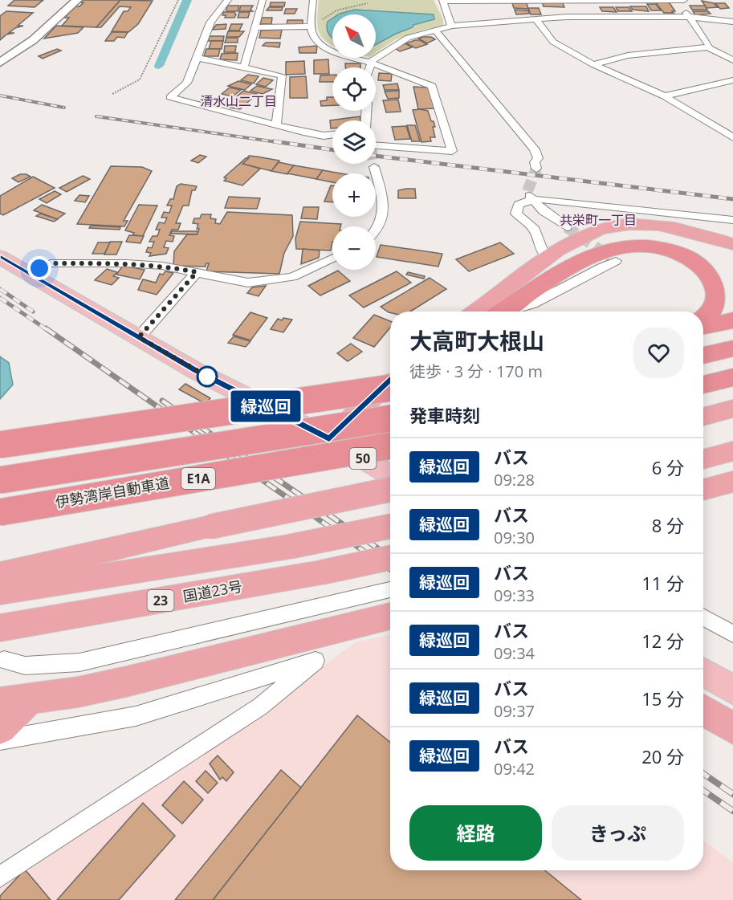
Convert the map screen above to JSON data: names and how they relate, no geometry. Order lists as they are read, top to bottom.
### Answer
{
  "streets": {
    "highway": [
      "E1A",
      "伊勢湾岸自動車道",
      "国道23号",
      "23"
    ],
    "main road": ["50"]
  },
  "districts": ["清水山二丁目", "共栄町一丁目"],
  "lines": ["bus line 緑巡回"],
  "north": "top left",
  "page": {
    "on_map": "緑巡回",
    "map_buttons": ["+", "−"],
    "heading": [
      ["大高町大根山", "徒歩 · 3 分 · 170 m"],
      "発車時刻"
    ],
    "list": [
      {
        "mark": "緑巡回",
        "name": "バス",
        "note": "09:28",
        "value": "6 分"
      },
      {
        "mark": "緑巡回",
        "name": "バス",
        "note": "09:30",
        "value": "8 分"
      },
      {
        "mark": "緑巡回",
        "name": "バス",
        "note": "09:33",
        "value": "11 分"
      },
      {
        "mark": "緑巡回",
        "name": "バス",
        "note": "09:34",
        "value": "12 分"
      },
      {
        "mark": "緑巡回",
        "name": "バス",
        "note": "09:37",
        "value": "15 分"
      },
      {
        "mark": "緑巡回",
        "name": "バス",
        "note": "09:42",
        "value": "20 分"
      }
    ],
    "buttons": ["経路", "きっぷ"]
  }
}
